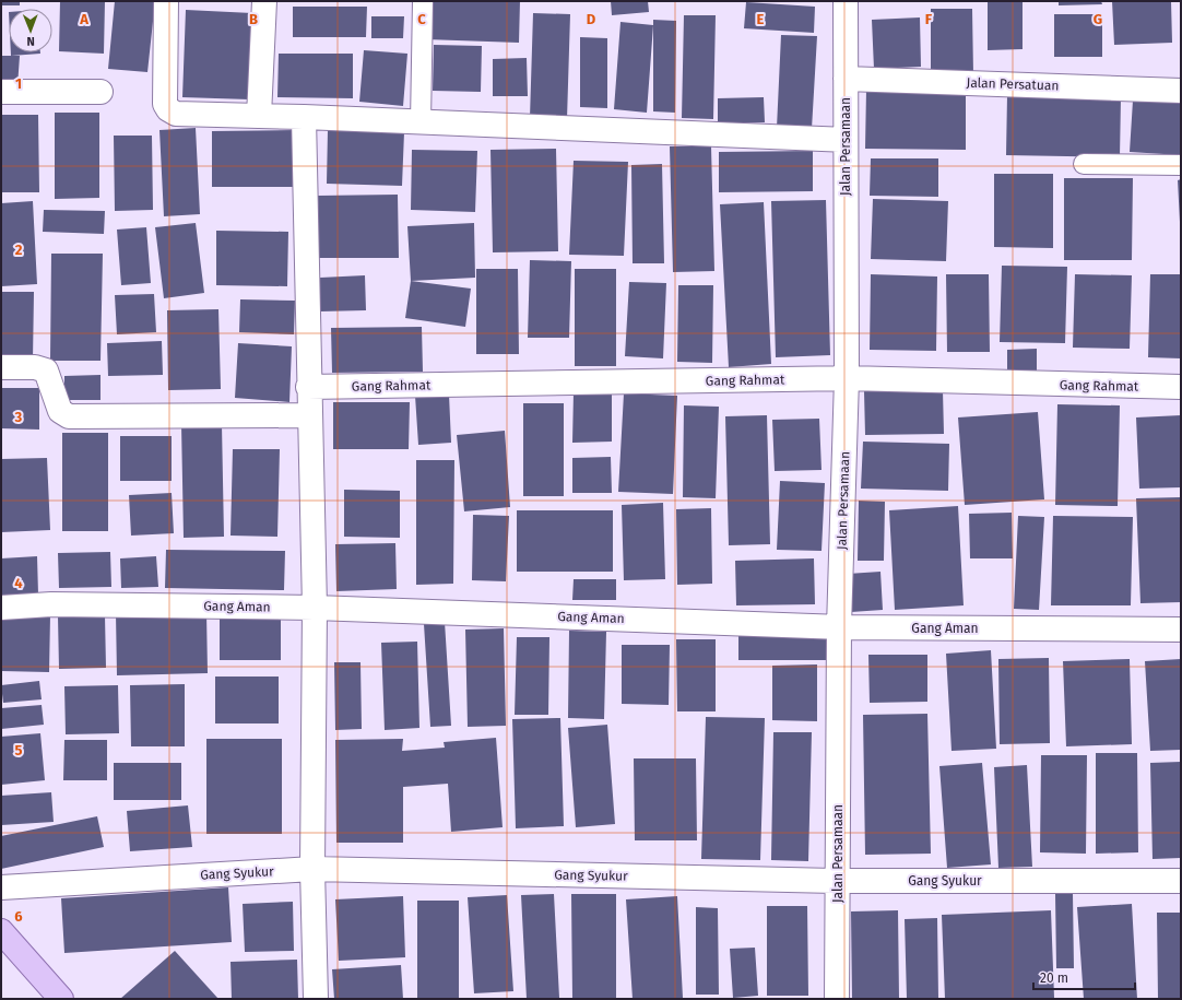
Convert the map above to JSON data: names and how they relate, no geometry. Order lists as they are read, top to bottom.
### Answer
{
  "streets": {
    "street": [
      "Jalan Persatuan",
      "Jalan Persamaan",
      "Gang Rahmat",
      "Gang Aman",
      "Gang Syukur"
    ]
  },
  "crossings": [
    ["Jalan Persatuan", "Jalan Persamaan"],
    ["Jalan Persamaan", "Gang Rahmat"],
    ["Jalan Persamaan", "Gang Aman"],
    ["Jalan Persamaan", "Gang Syukur"]
  ],
  "scale_bar": "20 m",
  "north": "bottom",
  "grid": {
    "columns": [
      "A",
      "B",
      "C",
      "D",
      "E",
      "F",
      "G"
    ],
    "rows": [
      "1",
      "2",
      "3",
      "4",
      "5",
      "6"
    ]
  }
}
